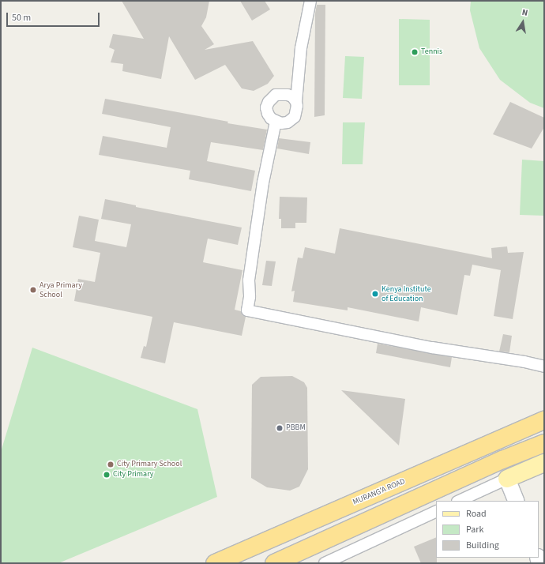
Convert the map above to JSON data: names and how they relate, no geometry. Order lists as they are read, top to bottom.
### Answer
{
  "streets": {
    "highway": ["MURANG'A ROAD"]
  },
  "places": [
    "Tennis",
    "Arya Primary School",
    "Kenya Institute of Education",
    "PBBM",
    "City Primary School",
    "City Primary"
  ],
  "legend": ["Road", "Park", "Building"],
  "scale_bar": "50 m",
  "north": "top"
}
